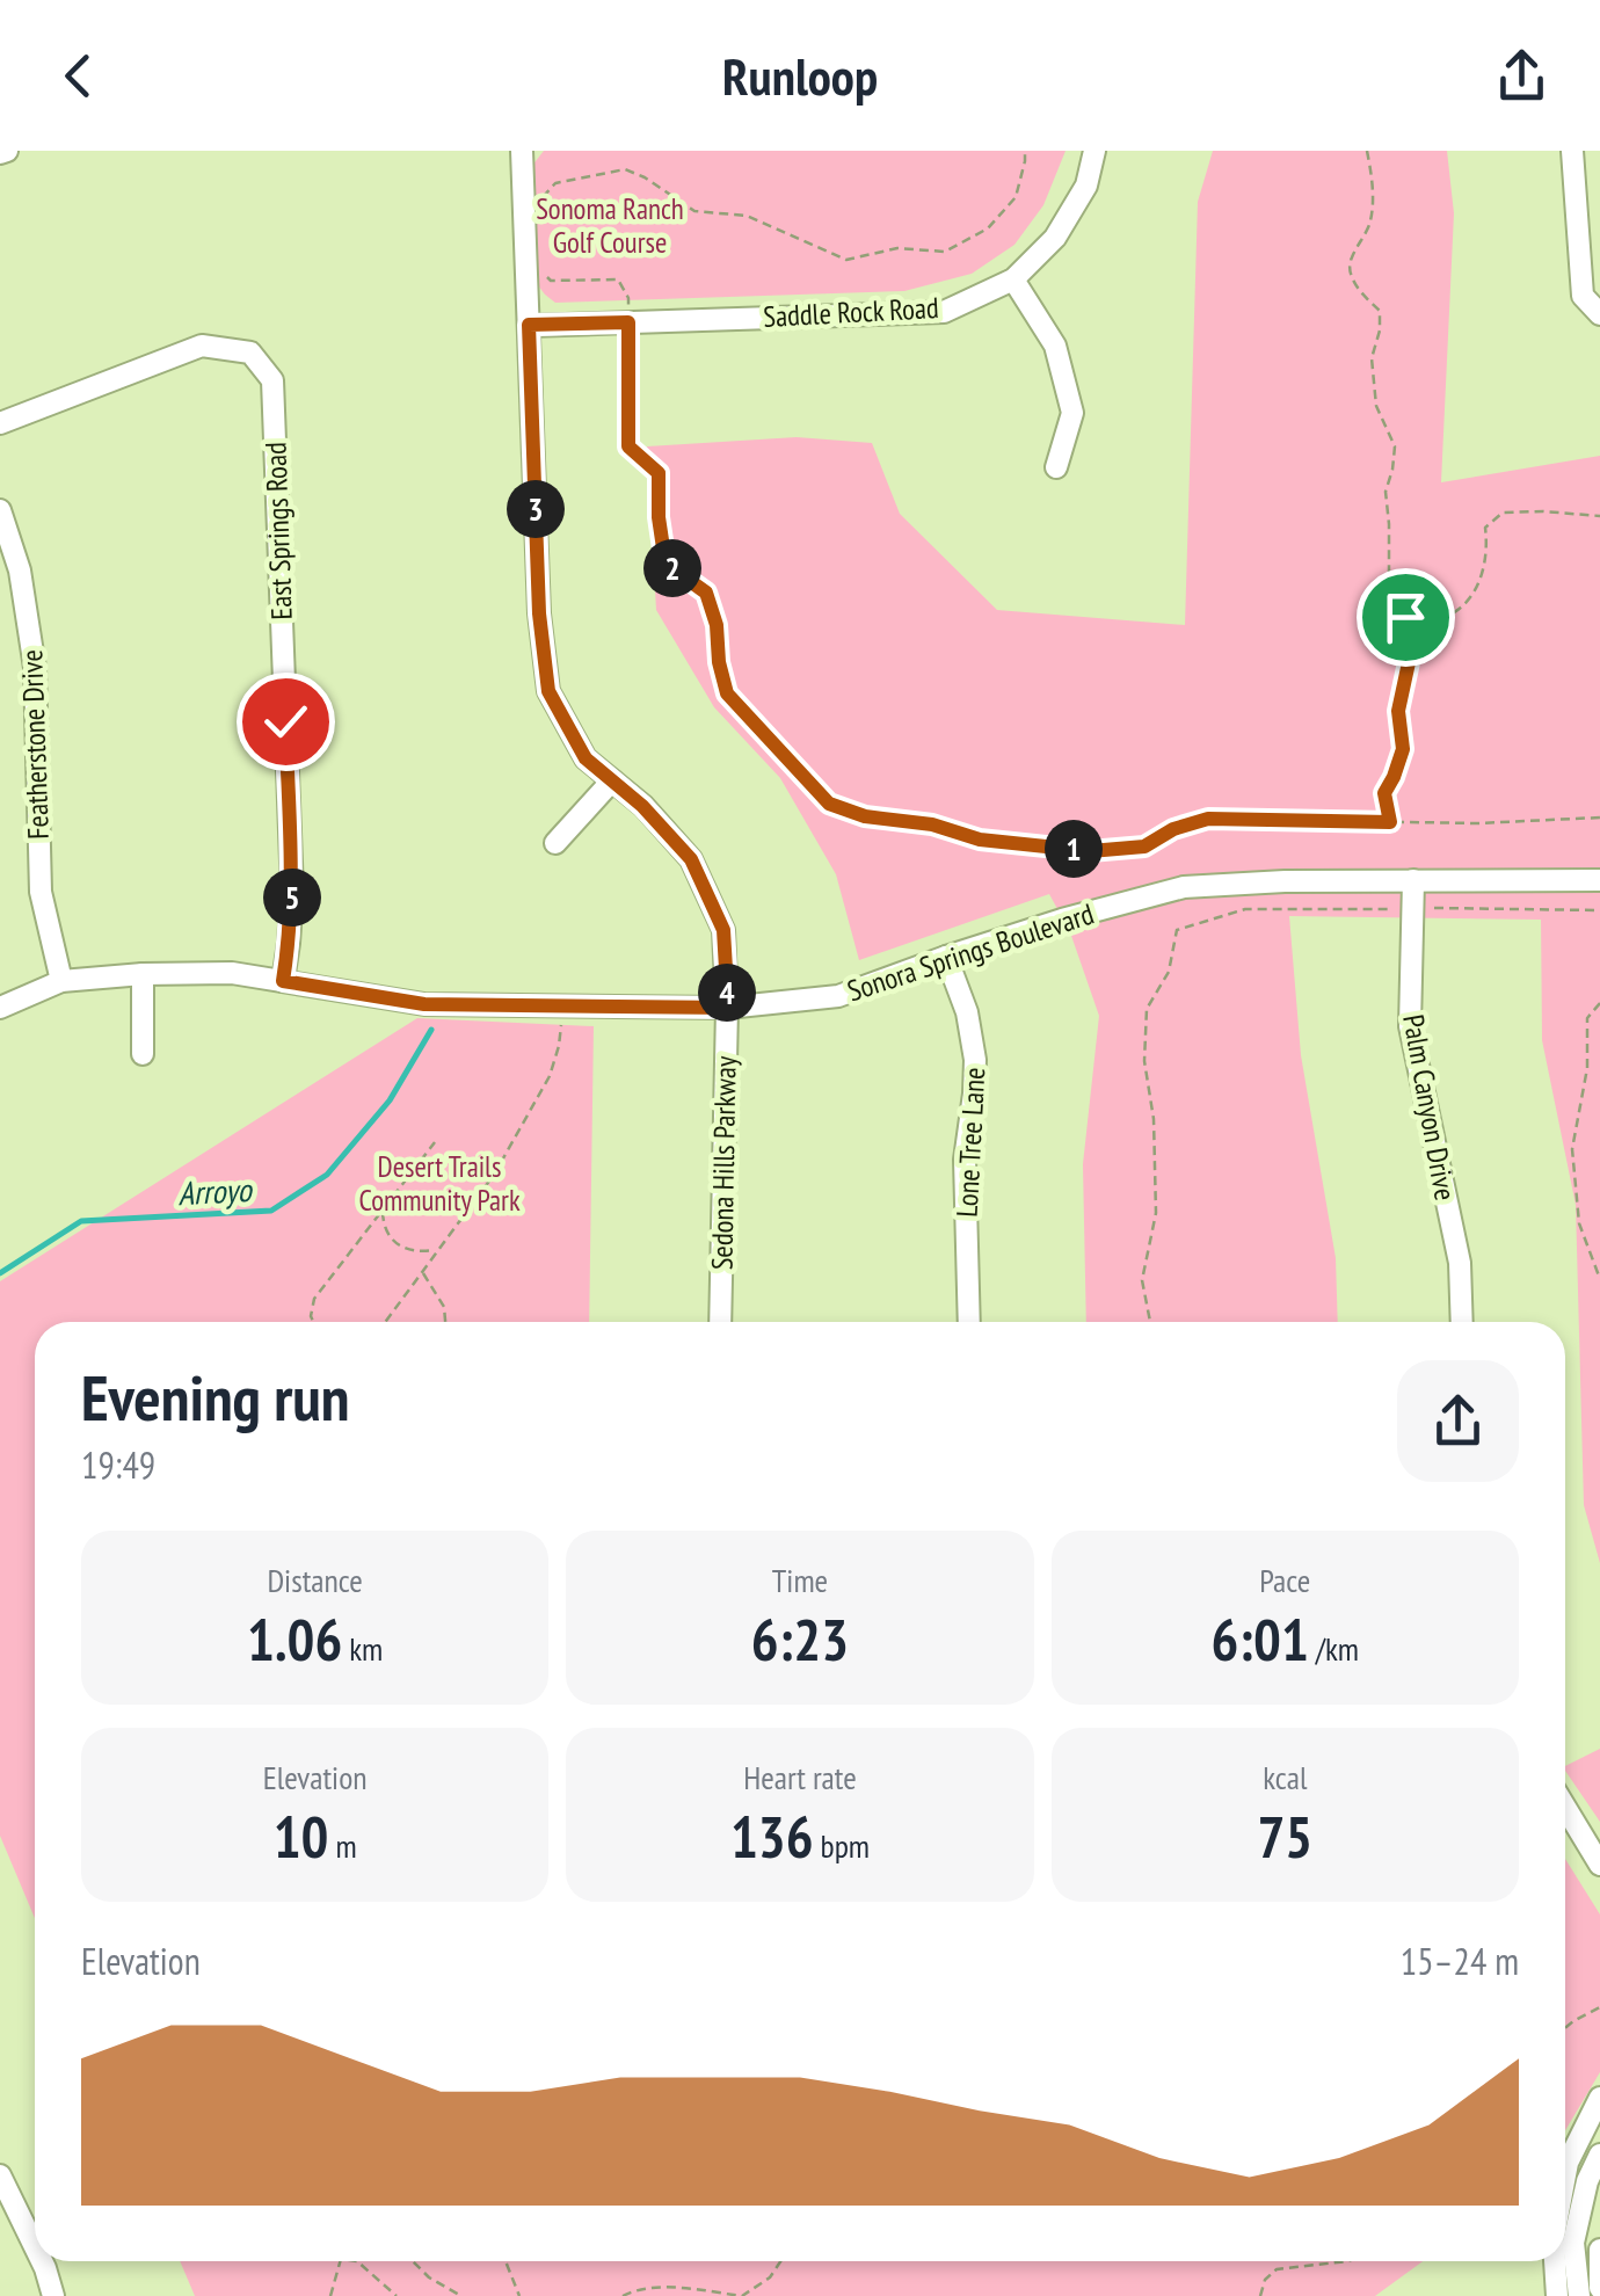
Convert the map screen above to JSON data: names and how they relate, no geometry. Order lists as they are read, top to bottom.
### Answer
{
  "streets": {
    "street": [
      "Saddle Rock Road",
      "East Springs Road",
      "Featherstone Drive",
      "Sonora Springs Boulevard",
      "Palm Canyon Drive",
      "Lone Tree Lane",
      "Sedona Hills Parkway"
    ]
  },
  "crossings": [
    ["Saddle Rock Road", "Sedona Hills Parkway"],
    ["East Springs Road", "Sonora Springs Boulevard"],
    ["Featherstone Drive", "Sonora Springs Boulevard"],
    ["Sonora Springs Boulevard", "Palm Canyon Drive"],
    ["Sonora Springs Boulevard", "Lone Tree Lane"],
    ["Sonora Springs Boulevard", "Sedona Hills Parkway"]
  ],
  "water": ["Arroyo"],
  "parks": ["Sonoma Ranch Golf Course", "Desert Trails Community Park"],
  "page": {
    "header": "Runloop",
    "pins": [
      "3",
      "2",
      "1",
      "5",
      "4"
    ],
    "heading": ["Evening run", "19:49"],
    "stats": [
      ["Distance", "1.06 km"],
      ["Time", "6:23"],
      ["Pace", "6:01 /km"],
      ["Elevation", "10 m"],
      ["Heart rate", "136 bpm"],
      ["kcal", "75"]
    ],
    "chart": ["Elevation", "15–24 m"]
  }
}
